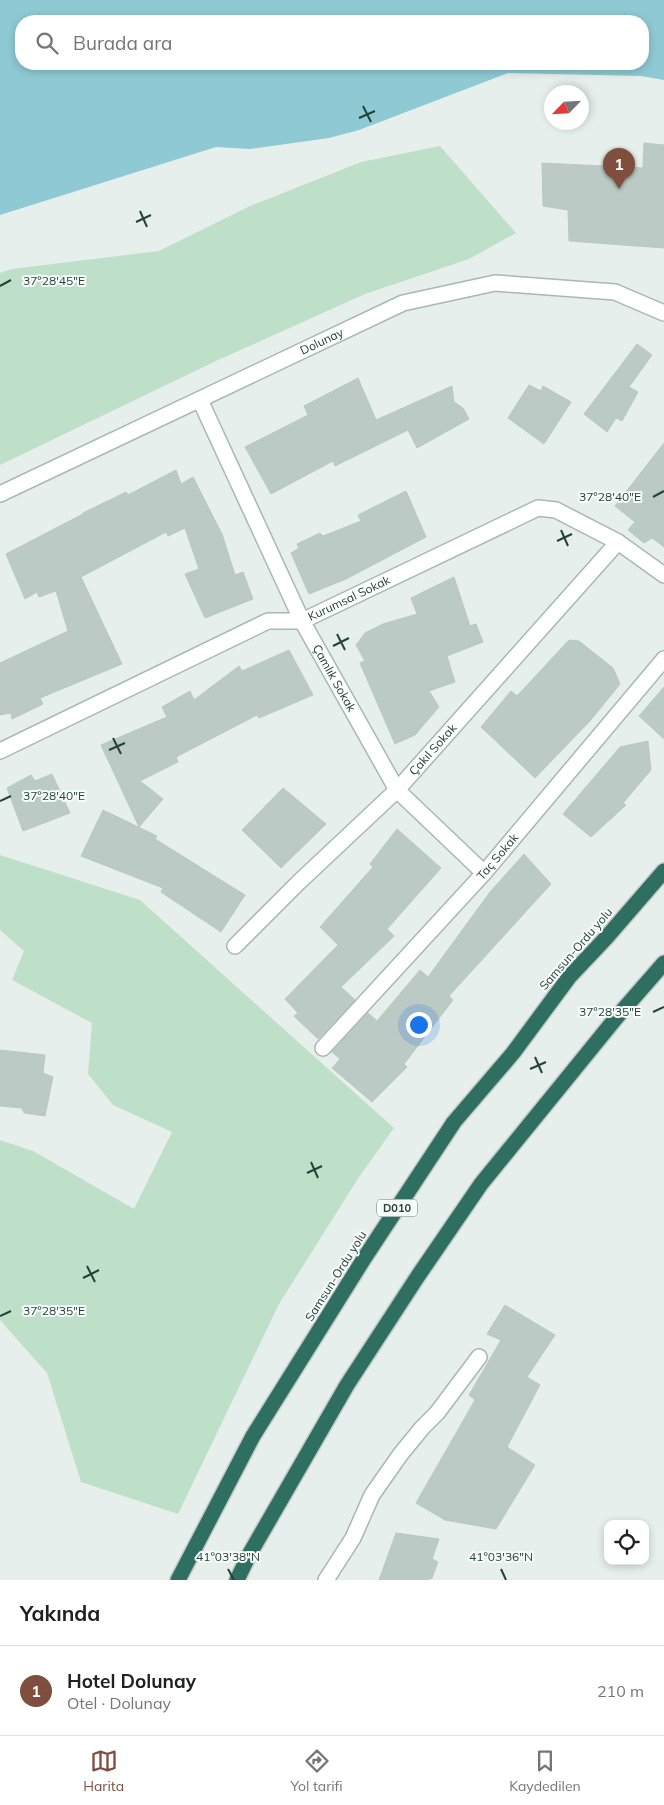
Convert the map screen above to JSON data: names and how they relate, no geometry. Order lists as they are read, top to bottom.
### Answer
{
  "streets": {
    "highway": ["Samsun-Ordu yolu", "D010"],
    "street": [
      "Dolunay",
      "Kurumsal Sokak",
      "Çamlık Sokak",
      "Çakıl Sokak",
      "Taç Sokak"
    ]
  },
  "crossings": [
    ["Dolunay", "Çamlık Sokak"],
    ["Kurumsal Sokak", "Çamlık Sokak"],
    ["Kurumsal Sokak", "Çakıl Sokak"],
    ["Çamlık Sokak", "Çakıl Sokak"],
    ["Çamlık Sokak", "Taç Sokak"]
  ],
  "north": "bottom left",
  "page": {
    "search": "Burada ara",
    "pins": "1",
    "heading": "Yakında",
    "list": [
      {
        "mark": "1",
        "name": "Hotel Dolunay",
        "note": "Otel · Dolunay",
        "value": "210 m"
      }
    ],
    "nav": ["Harita", "Yol tarifi", "Kaydedilen"]
  },
  "coordinates": [
    "37°28'45\"E",
    "37°28'40\"E",
    "37°28'35\"E",
    "41°03'38\"N",
    "41°03'36\"N"
  ]
}
